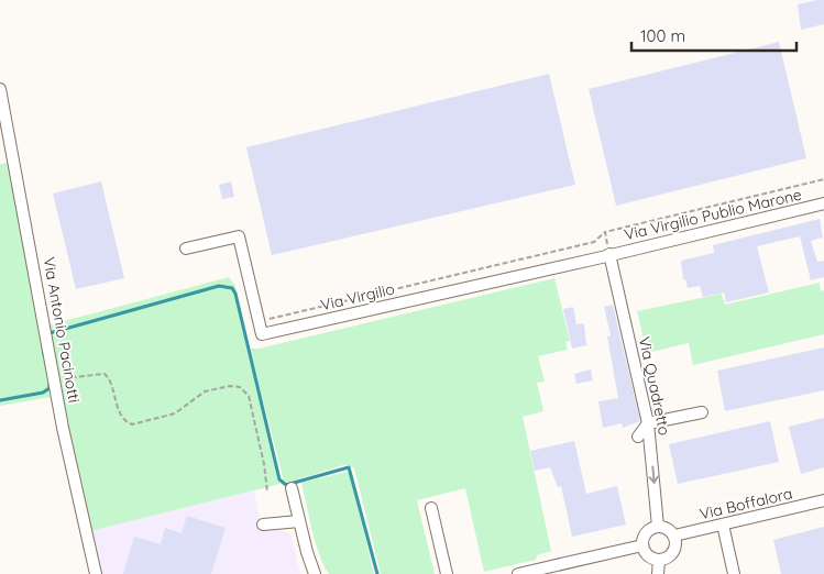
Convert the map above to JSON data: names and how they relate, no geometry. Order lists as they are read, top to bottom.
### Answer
{
  "streets": {
    "street": [
      "Via Virgilio Publio Marone",
      "Via Virgilio",
      "Via Antonio Pacinotti",
      "Via Quadretto",
      "Via Boffalora"
    ]
  },
  "crossings": [
    ["Via Virgilio Publio Marone", "Via Virgilio"],
    ["Via Virgilio Publio Marone", "Via Quadretto"],
    ["Via Virgilio", "Via Quadretto"],
    ["Via Quadretto", "Via Boffalora"]
  ],
  "one_way": ["Via Quadretto"],
  "scale_bar": "100 m"
}
